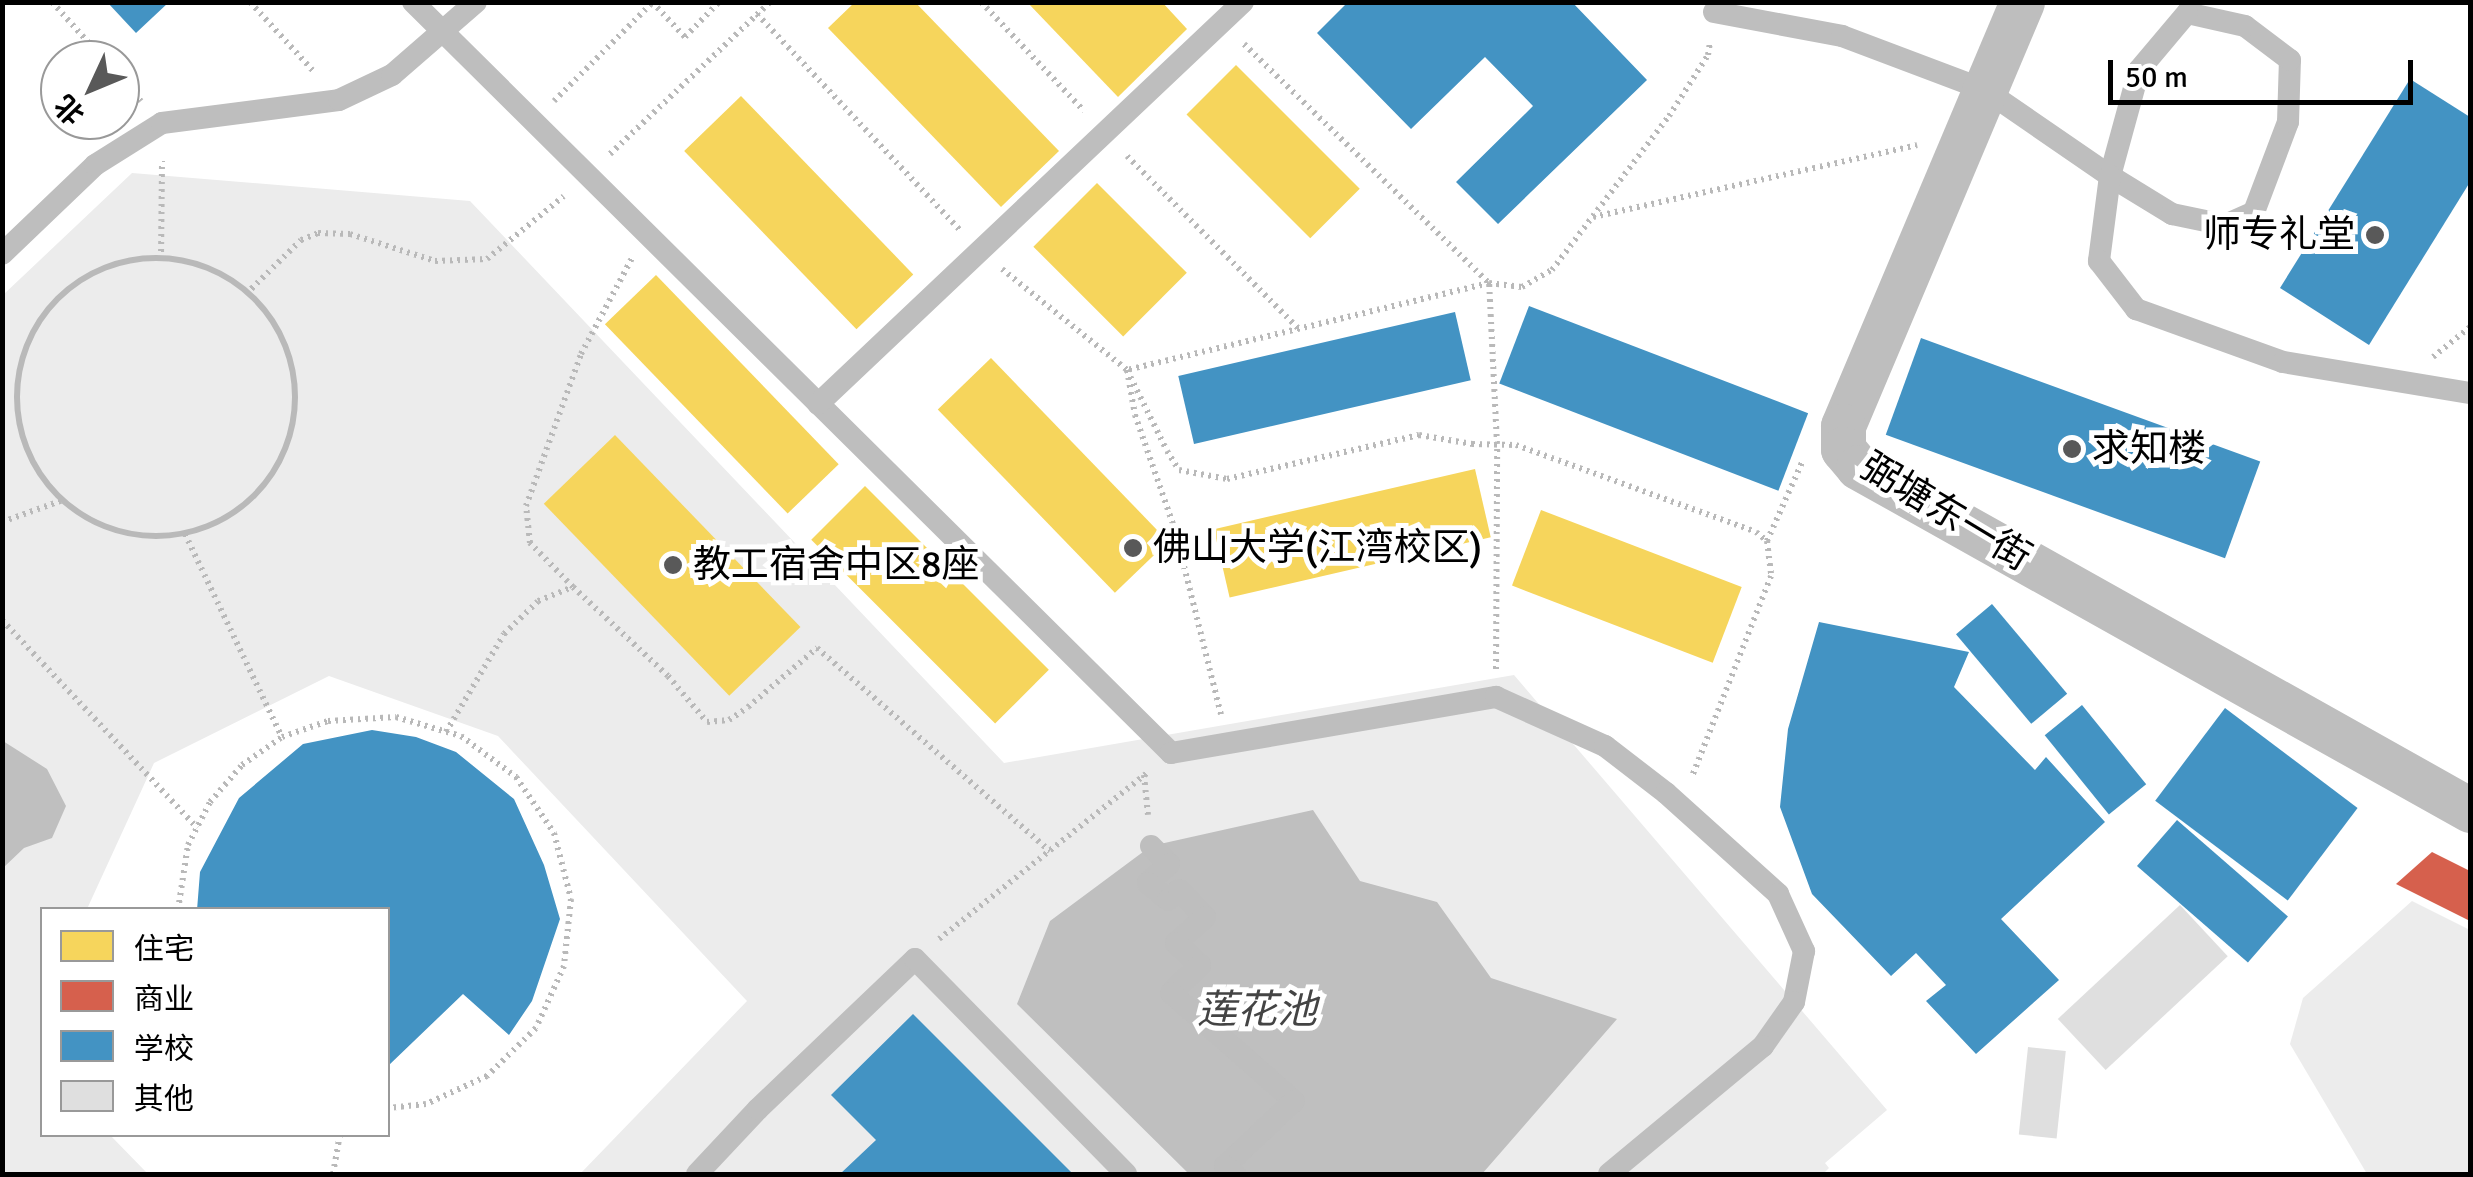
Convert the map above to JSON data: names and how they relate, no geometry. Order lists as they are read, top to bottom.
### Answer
{
  "streets": {
    "street": ["弼塘东一街"]
  },
  "water": ["莲花池"],
  "places": [
    "师专礼堂",
    "求知楼",
    "佛山大学(江湾校区)",
    "教工宿舍中区8座"
  ],
  "legend": [
    "住宅",
    "商业",
    "学校",
    "其他"
  ],
  "scale_bar": "50 m",
  "north": "bottom left"
}
